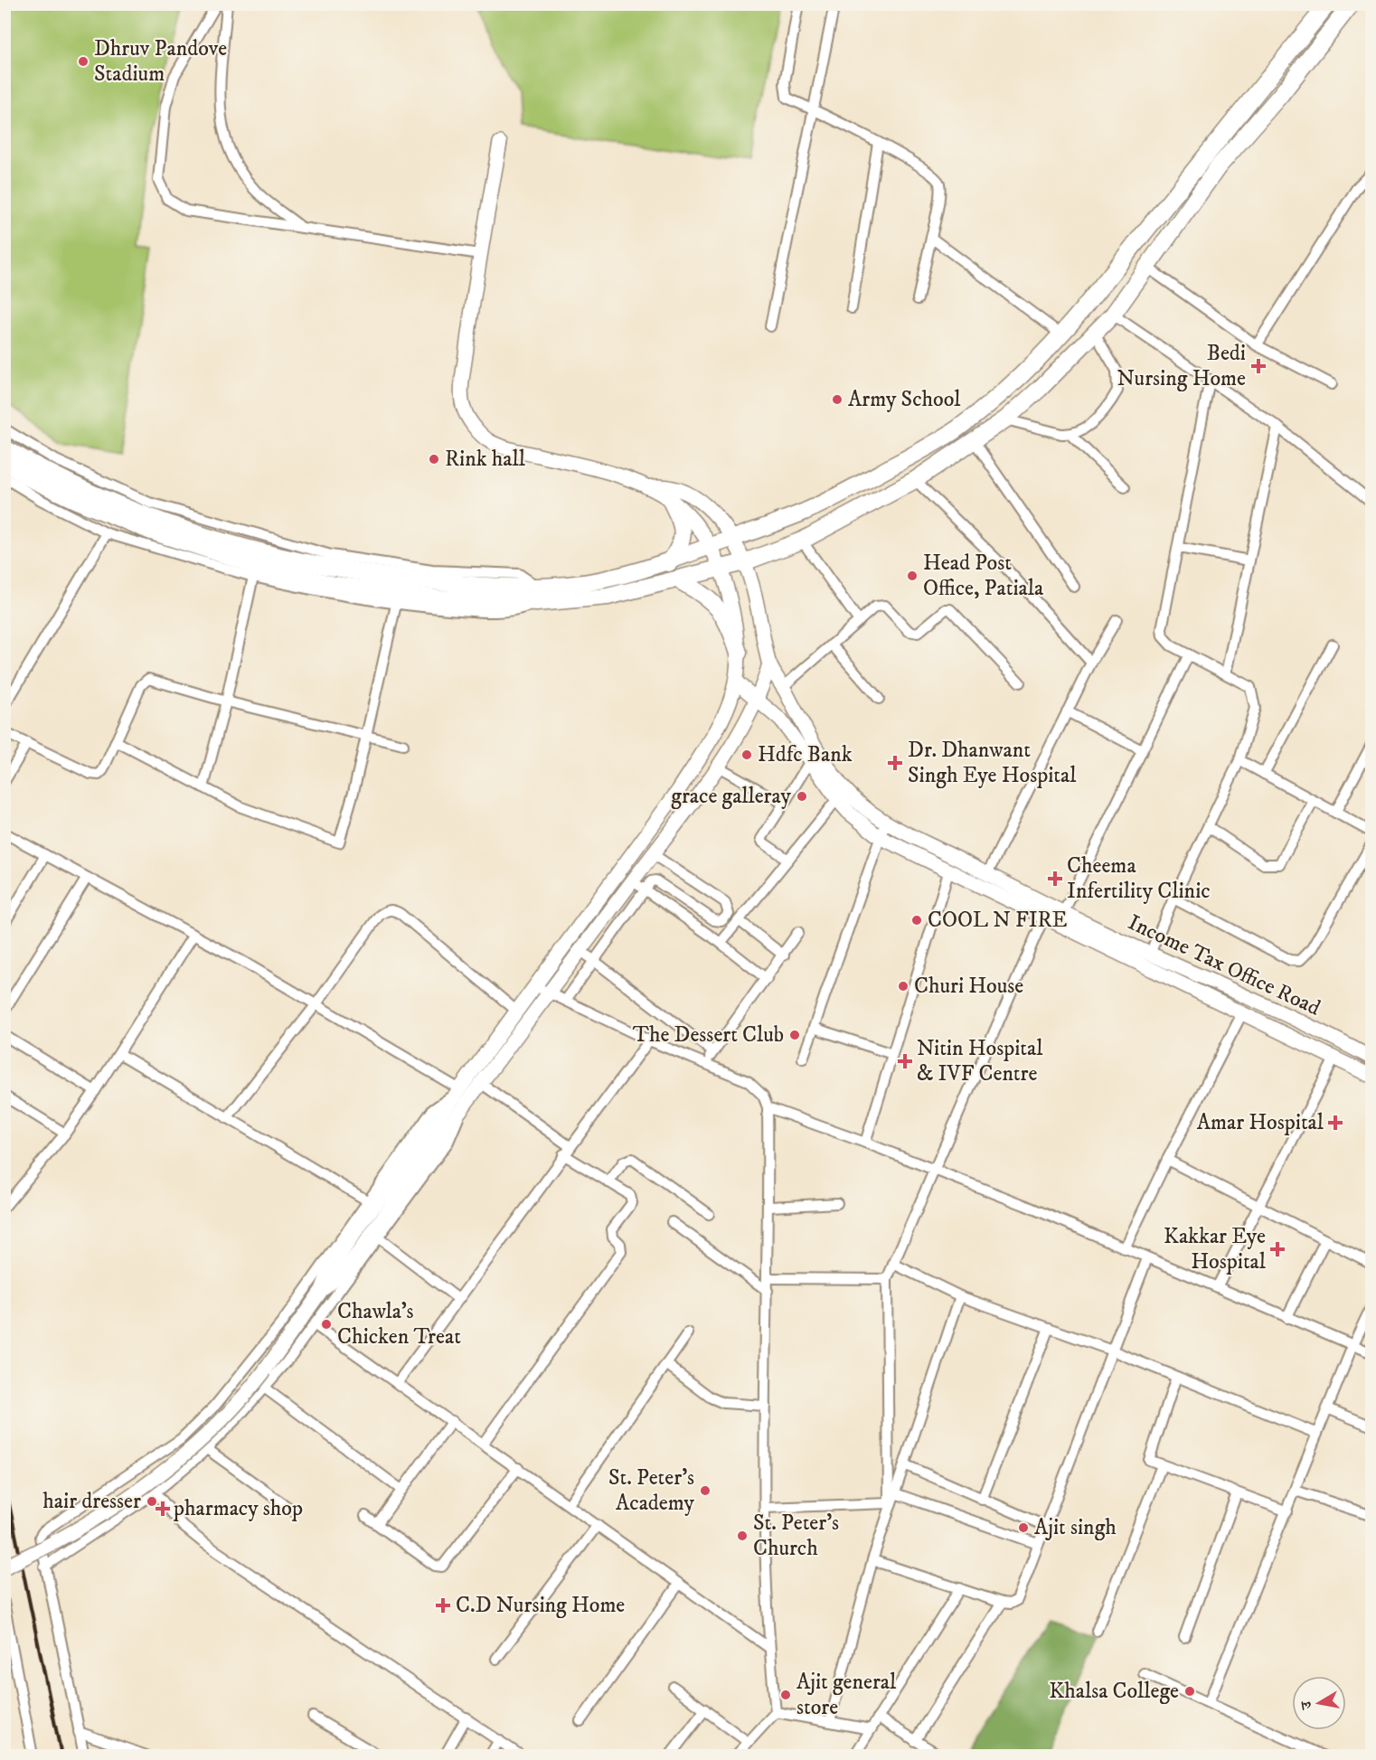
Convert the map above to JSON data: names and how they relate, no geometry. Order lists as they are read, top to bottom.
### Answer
{
  "streets": {
    "main road": ["Income Tax Office Road"]
  },
  "places": {
    "other": [
      "Dhruv Pandove Stadium",
      "Army School",
      "Rink hall",
      "Head Post Office, Patiala",
      "Hdfc Bank",
      "grace galleray",
      "COOL N FIRE",
      "Churi House",
      "The Dessert Club",
      "Chawla's Chicken Treat",
      "St. Peter's Academy",
      "hair dresser",
      "Ajit singh",
      "St. Peter's Church",
      "Khalsa College",
      "Ajit general store"
    ],
    "health": [
      "Bedi Nursing Home",
      "Dr. Dhanwant Singh Eye Hospital",
      "Cheema Infertility Clinic",
      "Nitin Hospital & IVF Centre",
      "Amar Hospital",
      "Kakkar Eye Hospital",
      "pharmacy shop",
      "C.D Nursing Home"
    ]
  },
  "north": "left"
}
